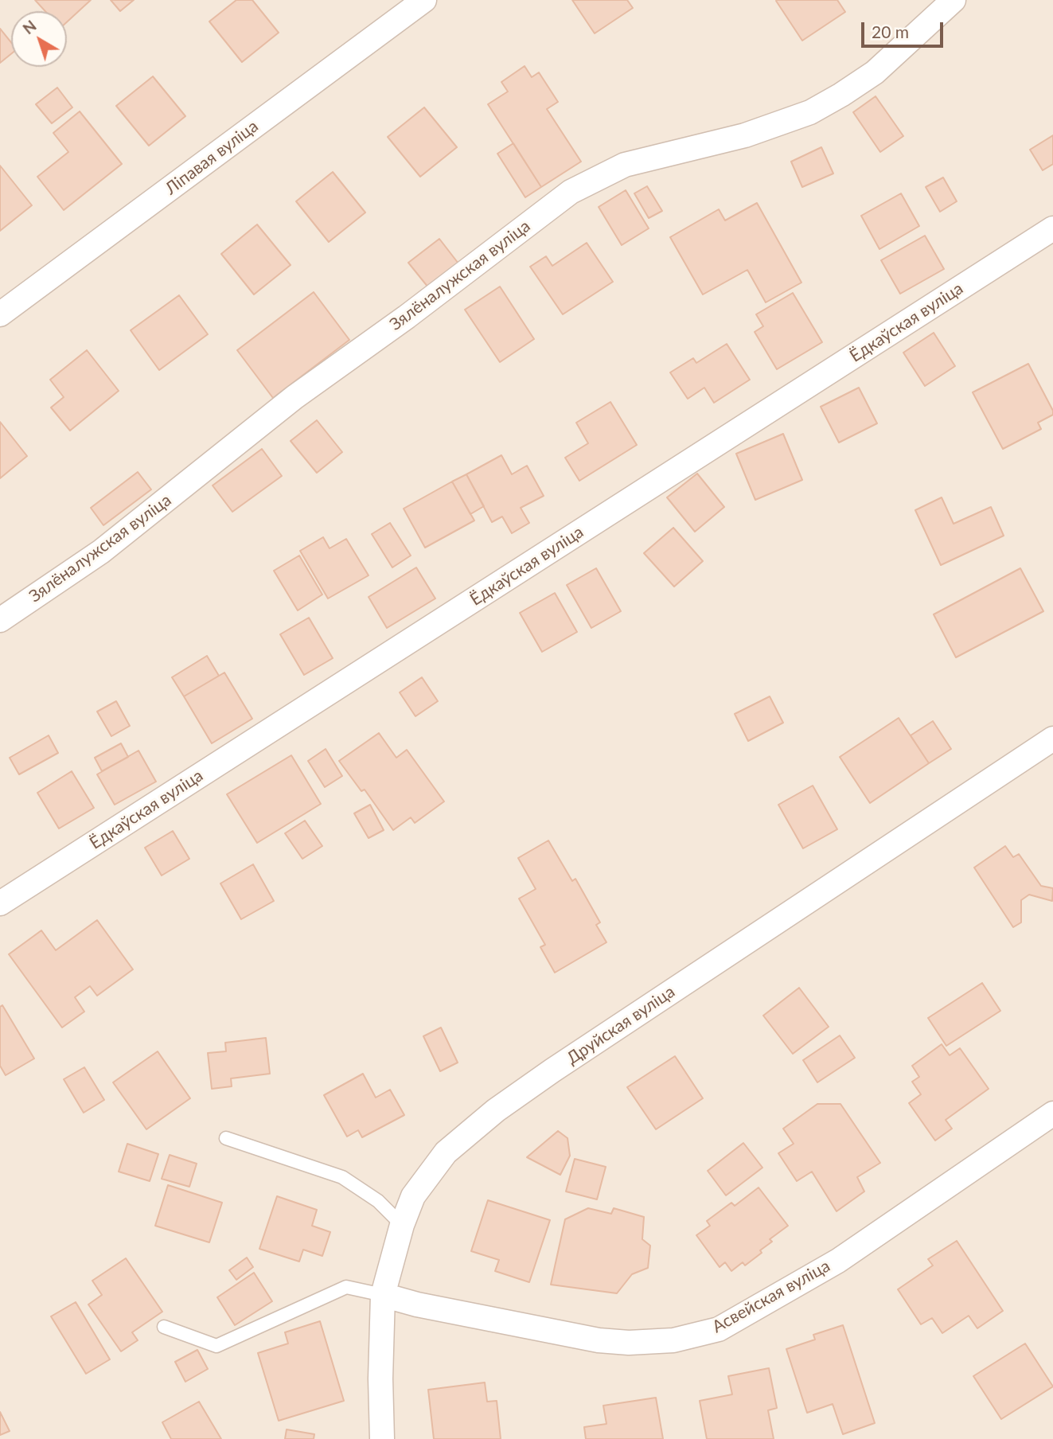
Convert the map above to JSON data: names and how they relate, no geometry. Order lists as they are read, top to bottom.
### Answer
{
  "streets": {
    "street": [
      "Ліпавая вуліца",
      "Зялёналужская вуліца",
      "Ёдкаўская вуліца",
      "Друйская вуліца",
      "Асвейская вуліца"
    ]
  },
  "crossings": [
    ["Друйская вуліца", "Асвейская вуліца"]
  ],
  "scale_bar": "20 m",
  "north": "top left"
}
